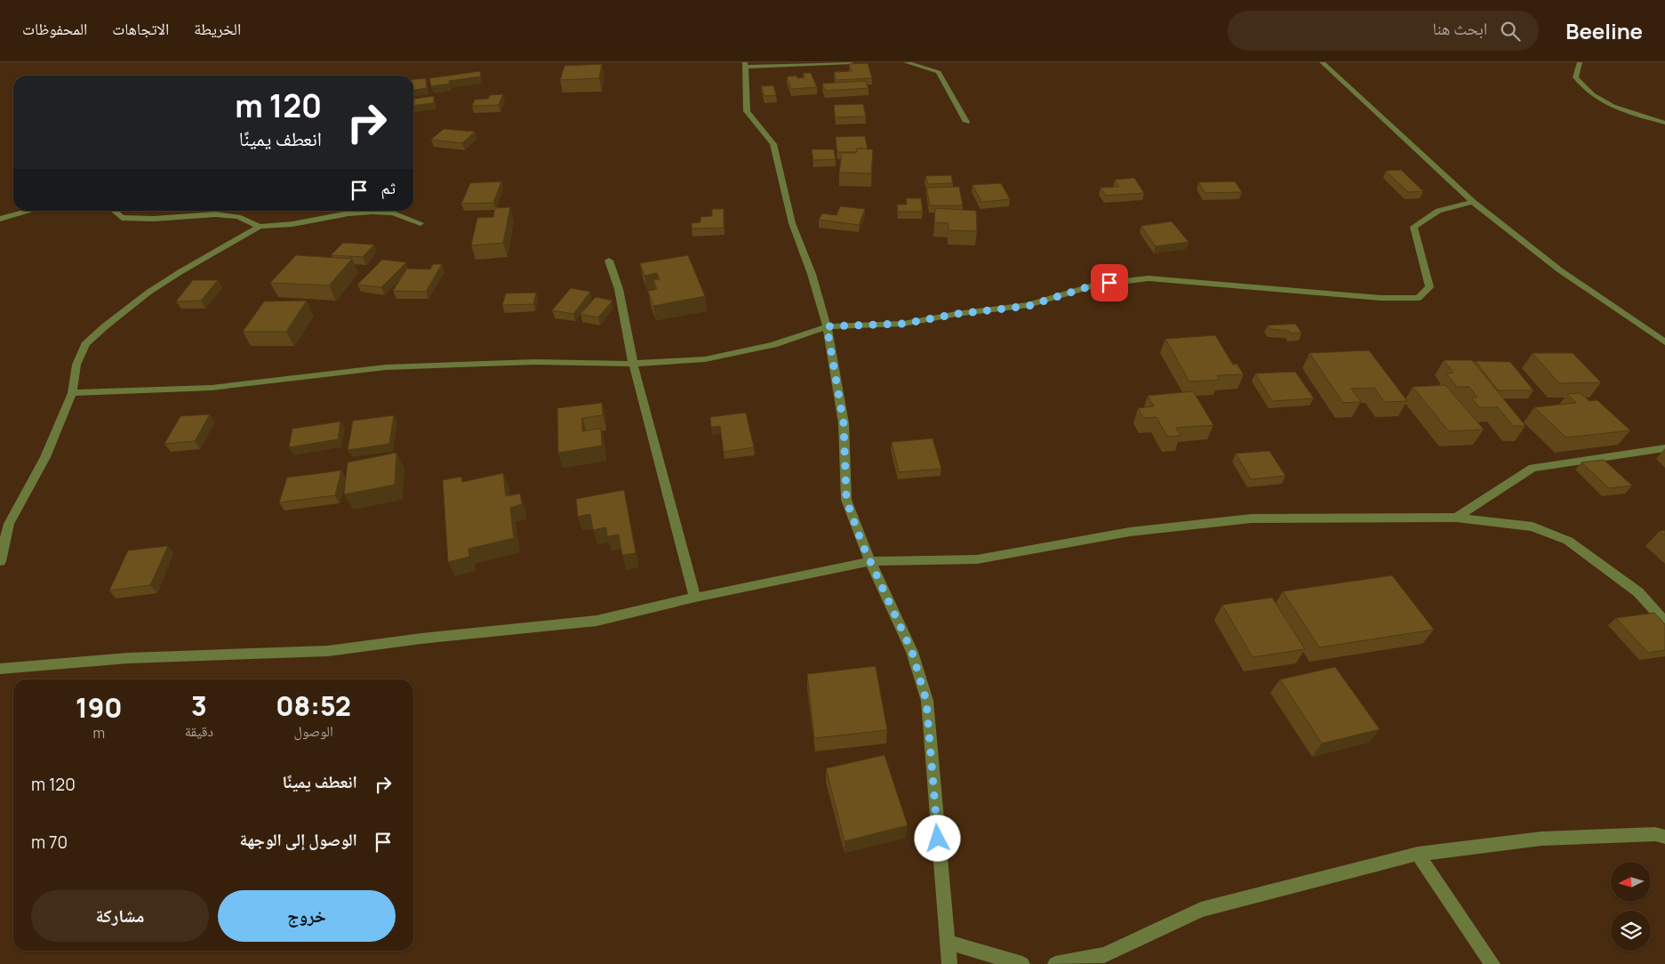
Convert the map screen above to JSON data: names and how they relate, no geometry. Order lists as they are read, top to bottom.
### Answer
{
  "north": "left",
  "page": {
    "header": "Beeline",
    "search": "ابحث هنا",
    "nav": ["الخريطة", "الاتجاهات", "المحفوظات"],
    "turn": ["120 m", "انعطف يمينًا"],
    "then": "ثم",
    "eta": [
      "08:52",
      "الوصول",
      "3",
      "دقيقة",
      "190",
      "m"
    ],
    "list": [
      {
        "name": "انعطف يمينًا",
        "value": "120 m"
      },
      {
        "name": "الوصول إلى الوجهة",
        "value": "70 m"
      }
    ],
    "buttons": ["خروج", "مشاركة"]
  }
}
